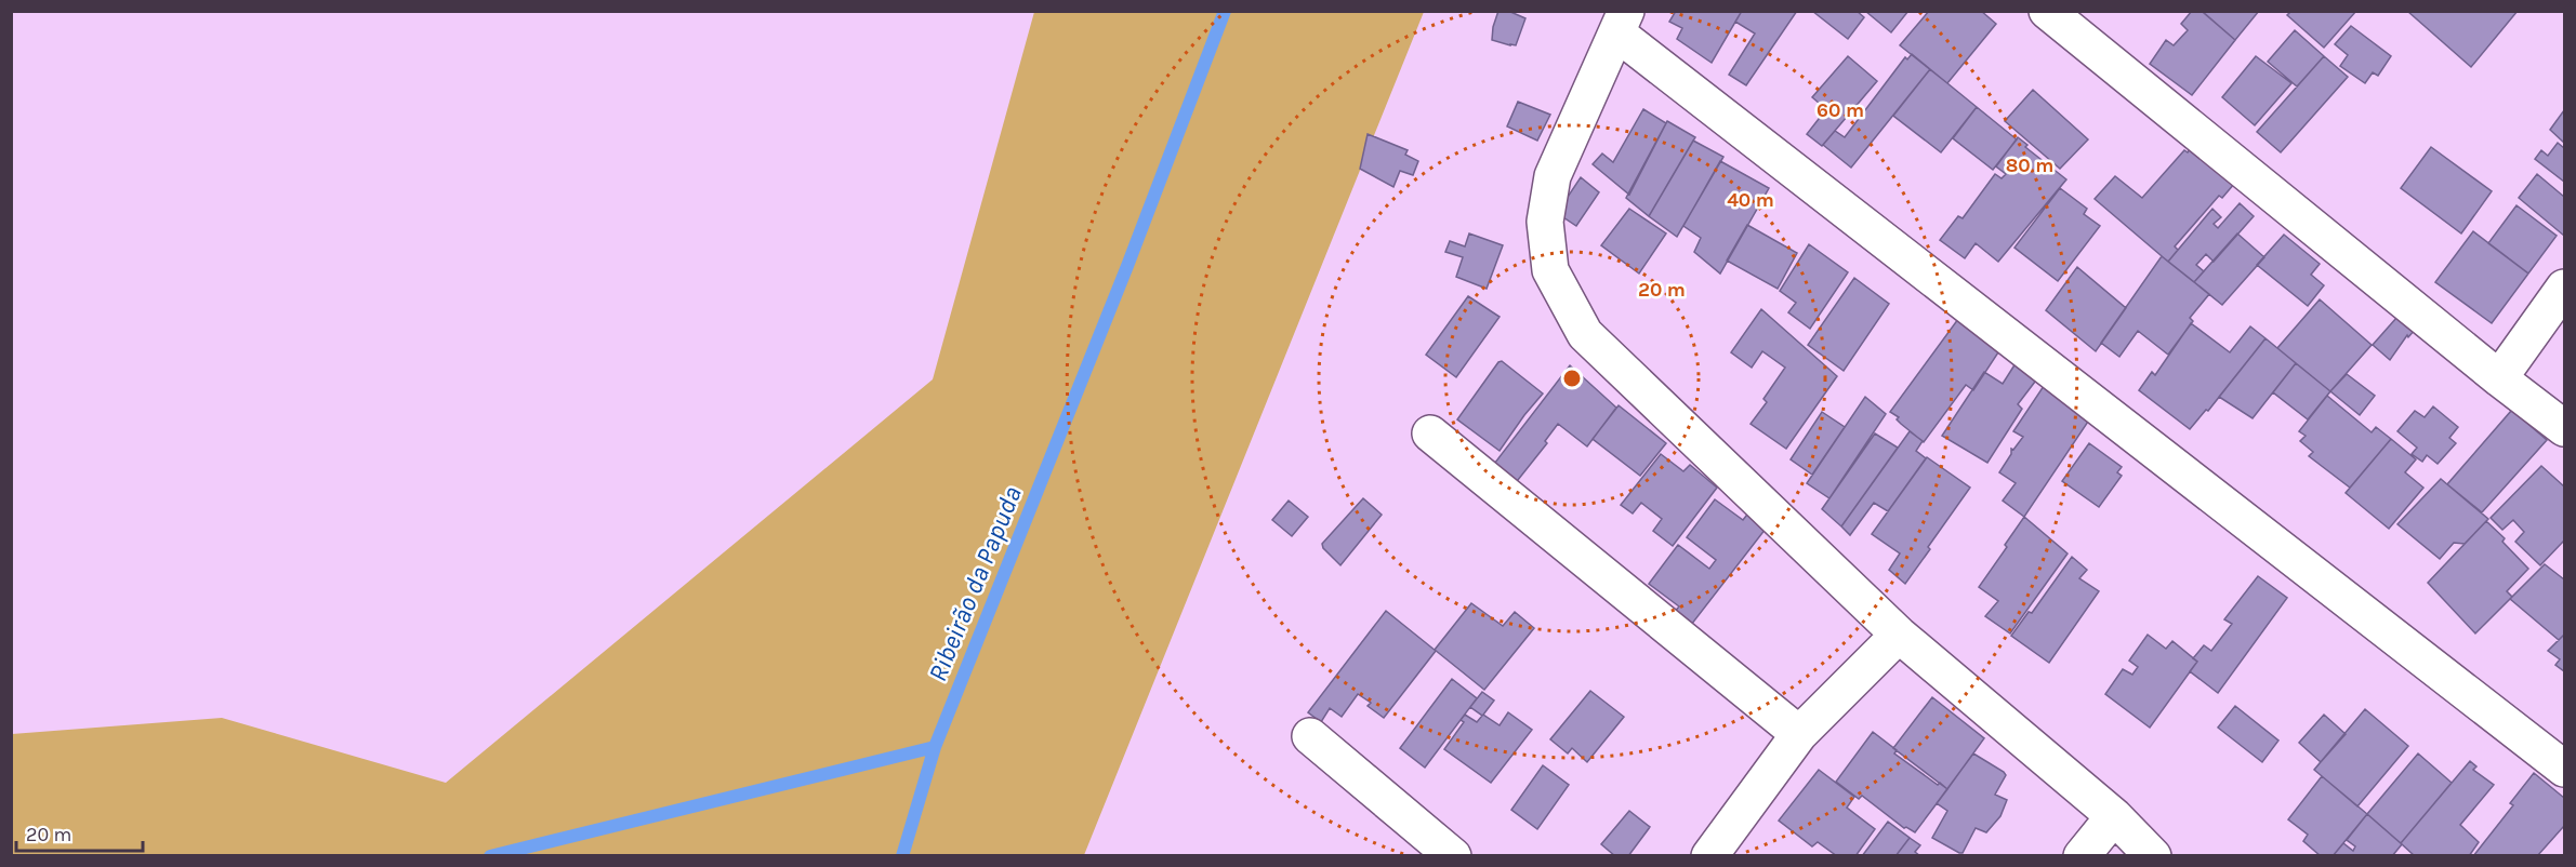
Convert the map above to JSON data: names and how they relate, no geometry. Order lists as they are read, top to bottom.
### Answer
{
  "water": ["Ribeirão da Papuda"],
  "scale_bar": "20 m",
  "rings": [
    "60 m",
    "80 m",
    "40 m",
    "20 m"
  ]
}
